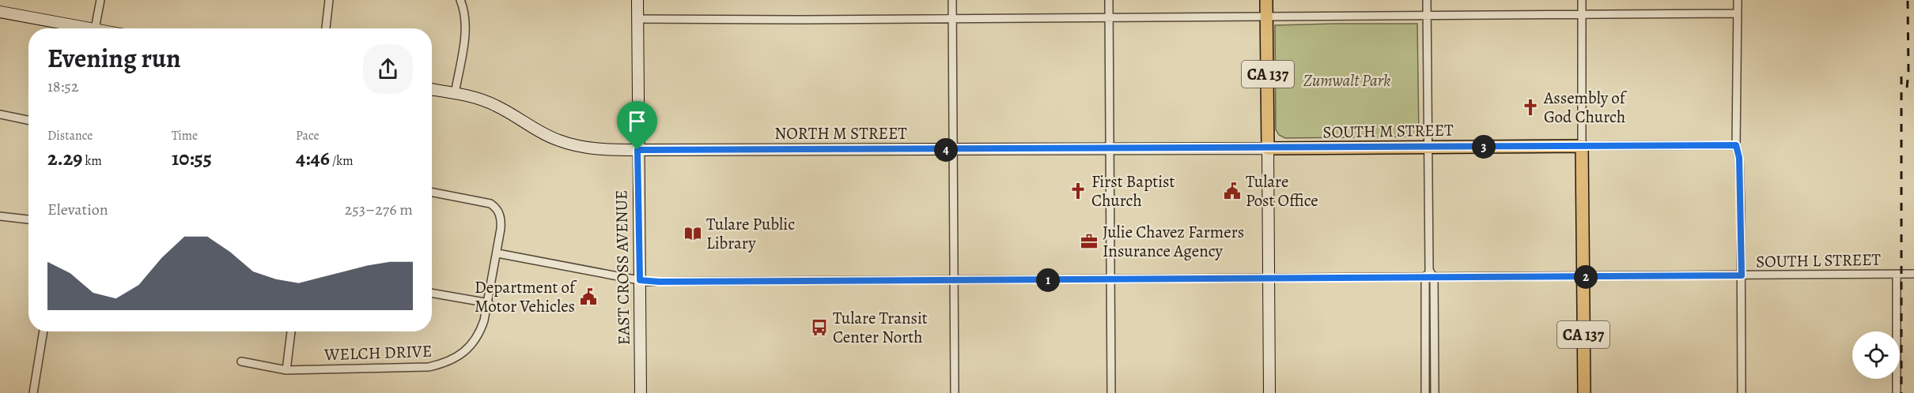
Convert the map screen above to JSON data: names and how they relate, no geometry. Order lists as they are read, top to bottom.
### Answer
{
  "streets": {
    "main road": ["CA 137", "SOUTH M STREET"],
    "street": [
      "NORTH M STREET",
      "SOUTH L STREET",
      "EAST CROSS AVENUE",
      "WELCH DRIVE"
    ]
  },
  "crossings": [
    ["CA 137", "SOUTH M STREET"],
    ["CA 137", "NORTH M STREET"],
    ["CA 137", "SOUTH L STREET"],
    ["SOUTH M STREET", "NORTH M STREET"],
    ["NORTH M STREET", "EAST CROSS AVENUE"],
    ["SOUTH L STREET", "EAST CROSS AVENUE"],
    ["SOUTH L STREET", "WELCH DRIVE"]
  ],
  "parks": ["Zumwalt Park"],
  "places": {
    "church": ["Assembly of God Church", "First Baptist Church"],
    "public building": ["Tulare Post Office", "Department of Motor Vehicles"],
    "library": ["Tulare Public Library"],
    "office": ["Julie Chavez Farmers Insurance Agency"],
    "bus stop": ["Tulare Transit Center North"]
  },
  "page": {
    "heading": ["Evening run", "18:52"],
    "stats": [
      ["Distance", "2.29 km"],
      ["Time", "10:55"],
      ["Pace", "4:46 /km"]
    ],
    "pins": [
      "3",
      "4",
      "2",
      "1"
    ],
    "chart": ["Elevation", "253–276 m"]
  }
}
